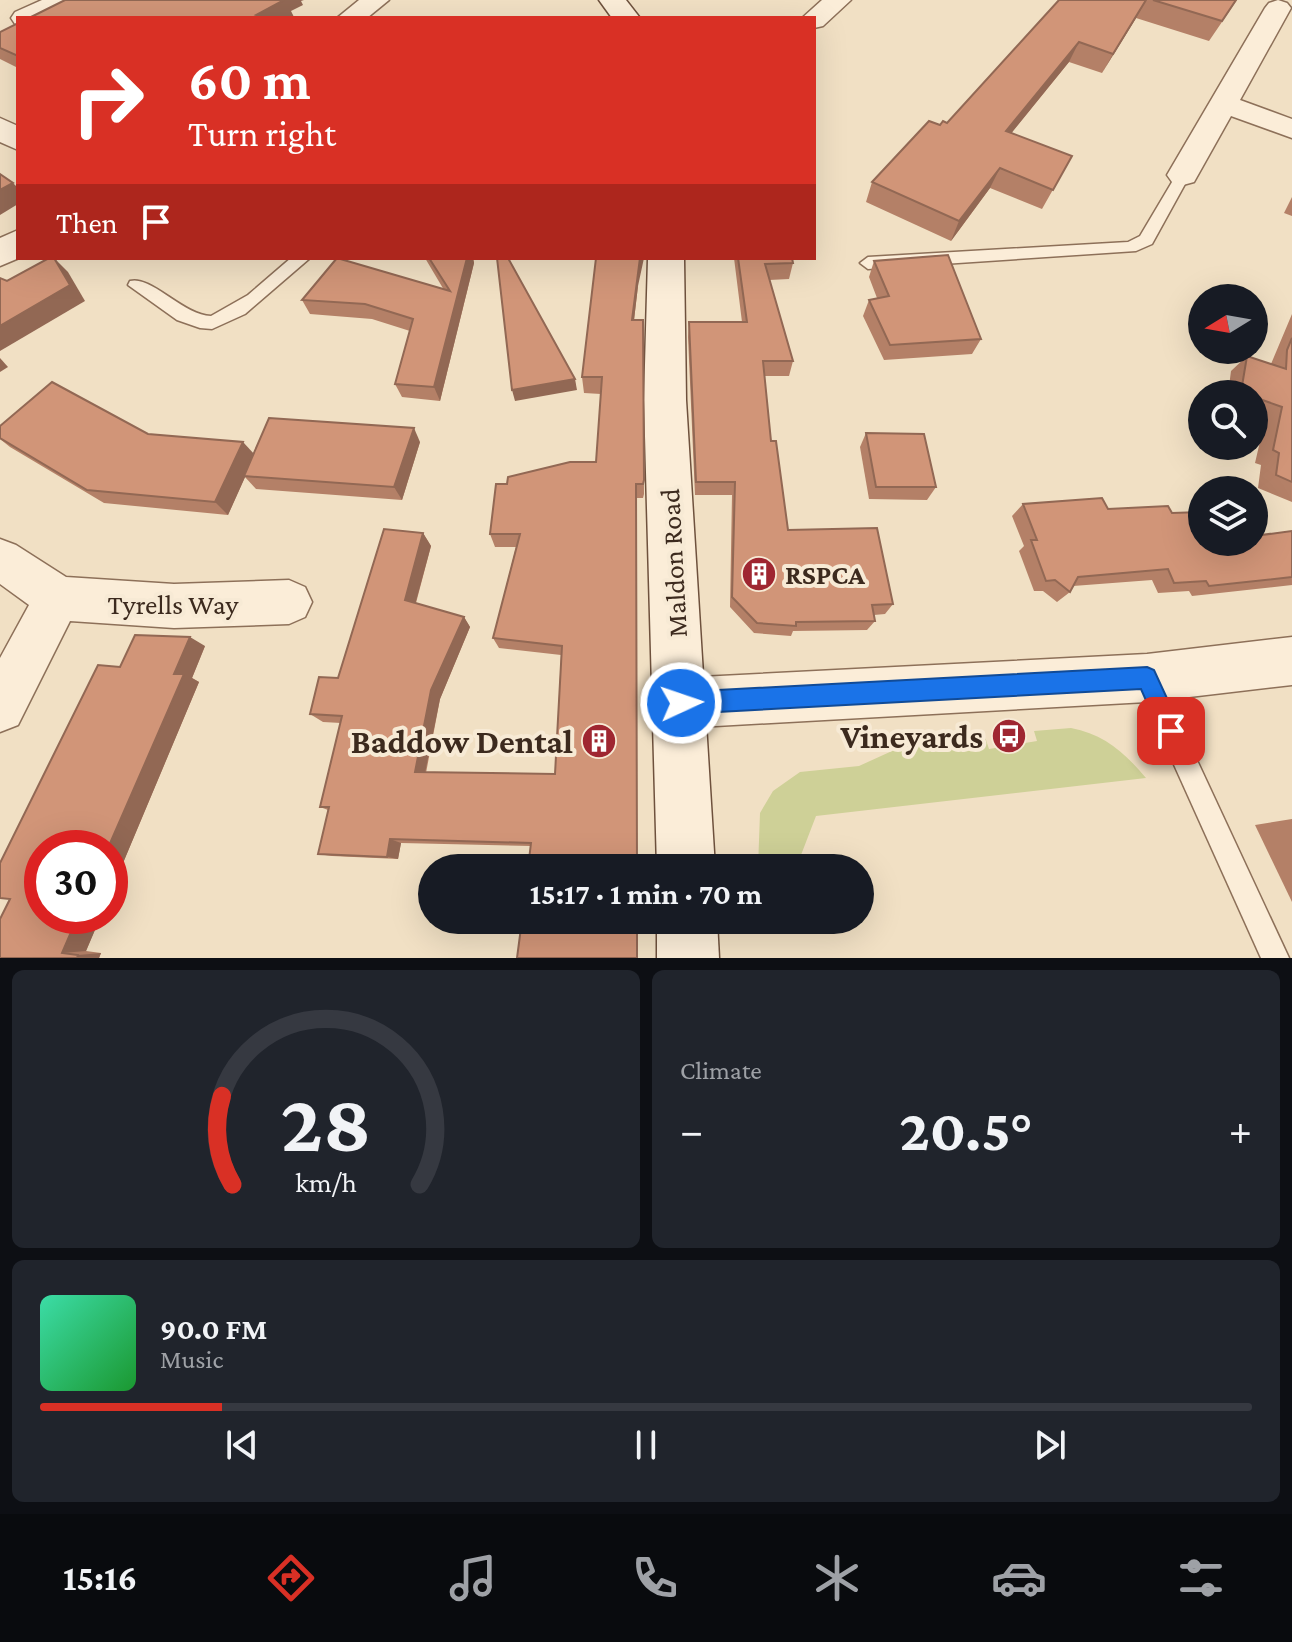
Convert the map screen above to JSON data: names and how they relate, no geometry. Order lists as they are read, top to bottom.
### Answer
{
  "streets": {
    "street": ["Maldon Road", "Tyrells Way"]
  },
  "places": {
    "building": ["RSPCA", "Baddow Dental"],
    "bus stop": ["Vineyards"]
  },
  "north": "left",
  "page": {
    "turn": ["60 m", "Turn right"],
    "then": "Then",
    "limit": "30",
    "trip": "15:17 · 1 min · 70 m",
    "tile": "Climate",
    "heat": ["−", "20.5°", "+"],
    "song": ["90.0 FM", "Music"],
    "tabs": "15:16",
    "gauge": ["28", "km/h"]
  }
}
